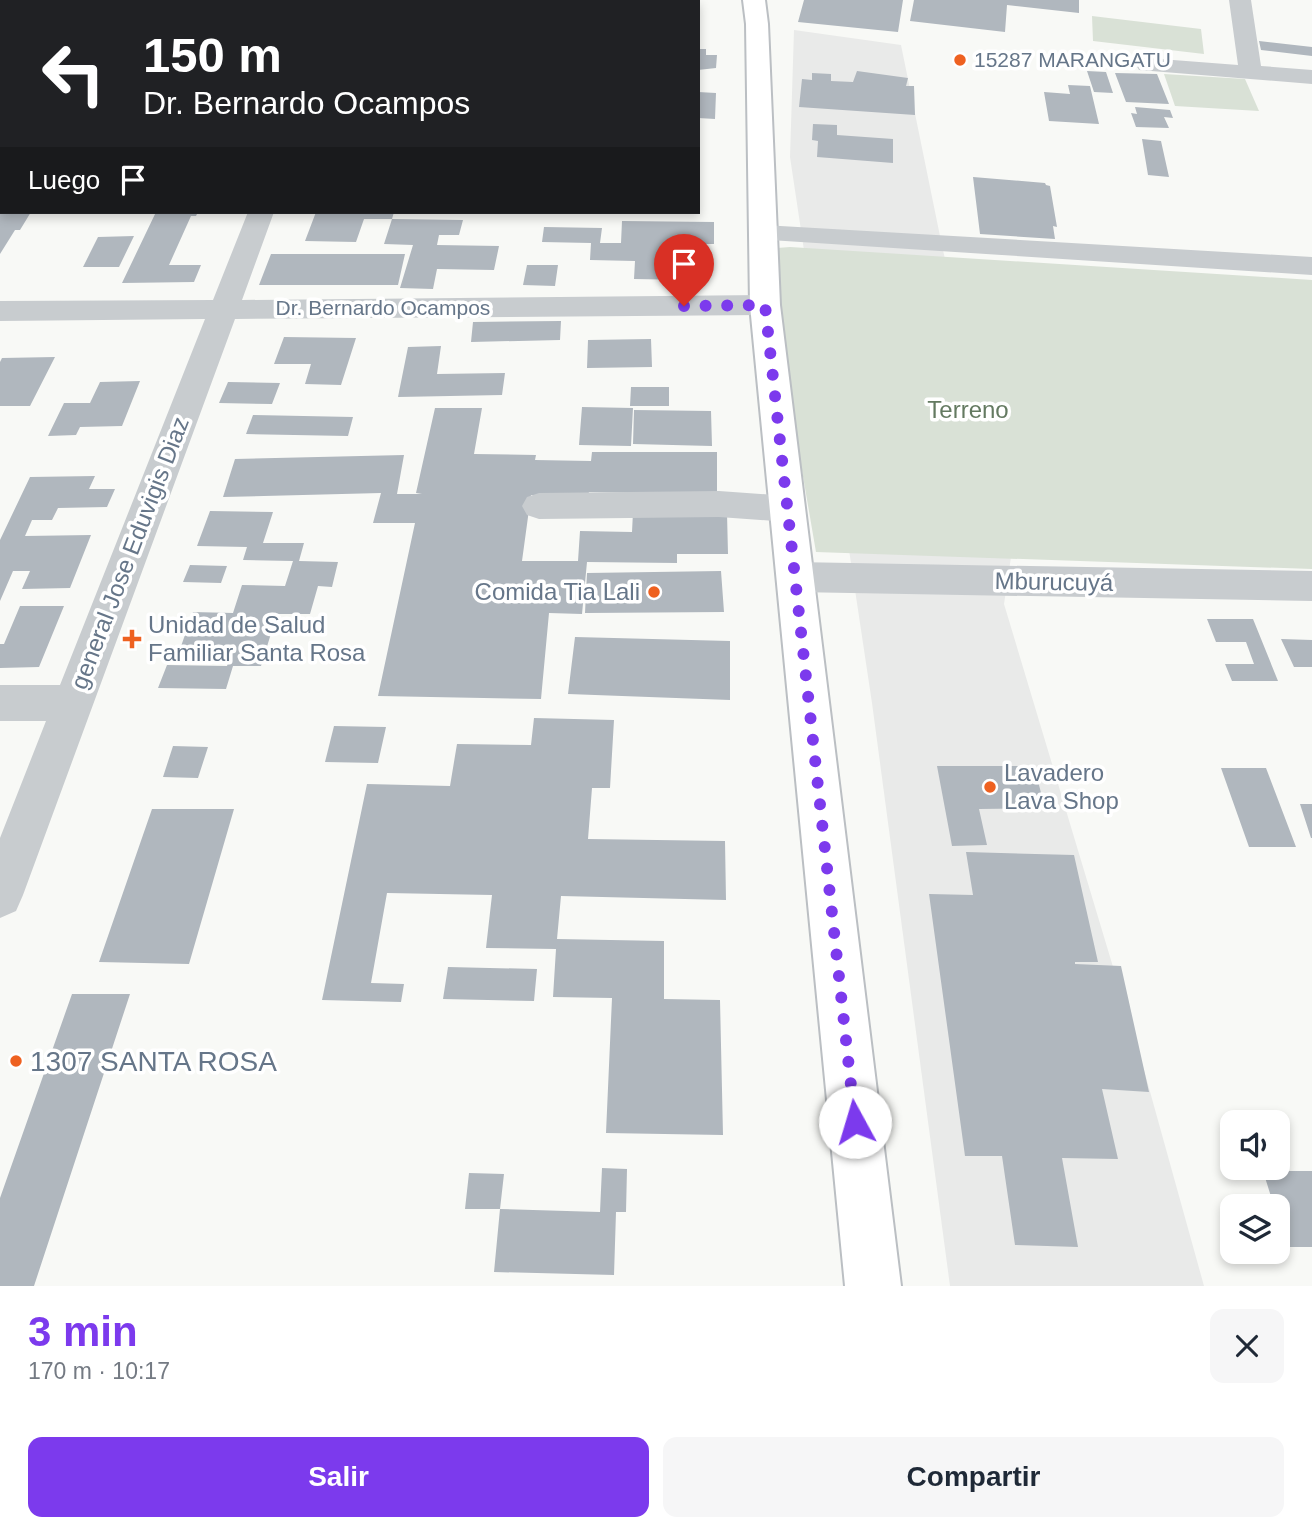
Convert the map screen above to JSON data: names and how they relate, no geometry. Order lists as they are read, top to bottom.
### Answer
{
  "streets": {
    "street": ["Dr. Bernardo Ocampos", "general Jose Eduvigis Diaz", "Mburucuyá"]
  },
  "crossings": [
    ["Dr. Bernardo Ocampos", "general Jose Eduvigis Diaz"]
  ],
  "parks": ["Terreno"],
  "places": {
    "other": [
      "15287 MARANGATU",
      "Comida Tia Lali",
      "Lavadero Lava Shop",
      "1307 SANTA ROSA"
    ],
    "health": ["Unidad de Salud Familiar Santa Rosa"]
  },
  "page": {
    "turn": ["150 m", "Dr. Bernardo Ocampos"],
    "then": "Luego",
    "heading": ["3 min", "170 m · 10:17"],
    "buttons": ["Salir", "Compartir"]
  }
}
